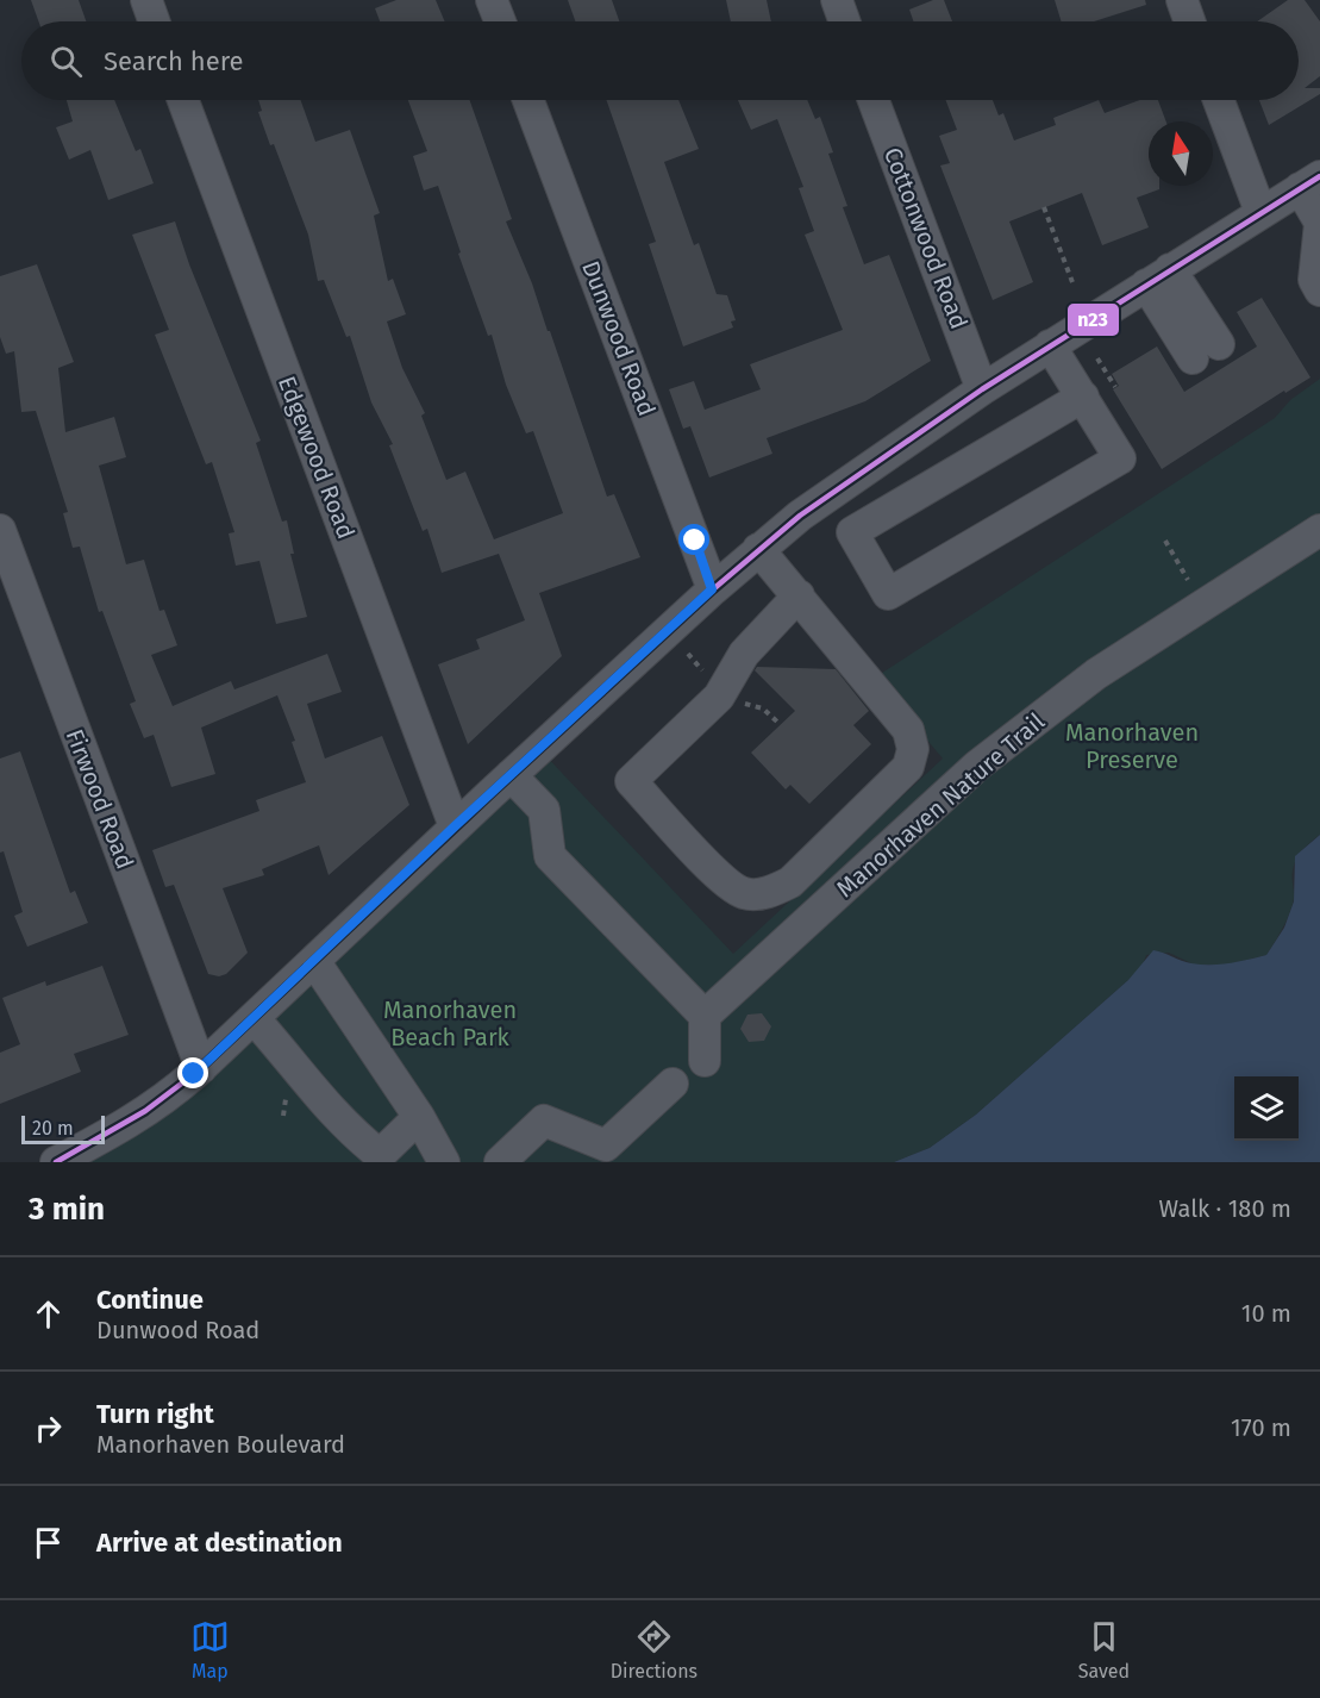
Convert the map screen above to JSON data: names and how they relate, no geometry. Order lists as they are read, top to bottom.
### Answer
{
  "streets": {
    "street": [
      "Cottonwood Road",
      "Dunwood Road",
      "Edgewood Road",
      "Firwood Road",
      "Manorhaven Nature Trail"
    ]
  },
  "parks": ["Manorhaven Preserve", "Manorhaven Beach Park"],
  "lines": ["transit line n23"],
  "scale_bar": "20 m",
  "north": "top",
  "page": {
    "search": "Search here",
    "scale": "20 m",
    "heading": ["3 min", "Walk · 180 m"],
    "list": [
      ["Continue", "Dunwood Road", "10 m"],
      ["Turn right", "Manorhaven Boulevard", "170 m"],
      "Arrive at destination"
    ],
    "nav": ["Map", "Directions", "Saved"]
  }
}
